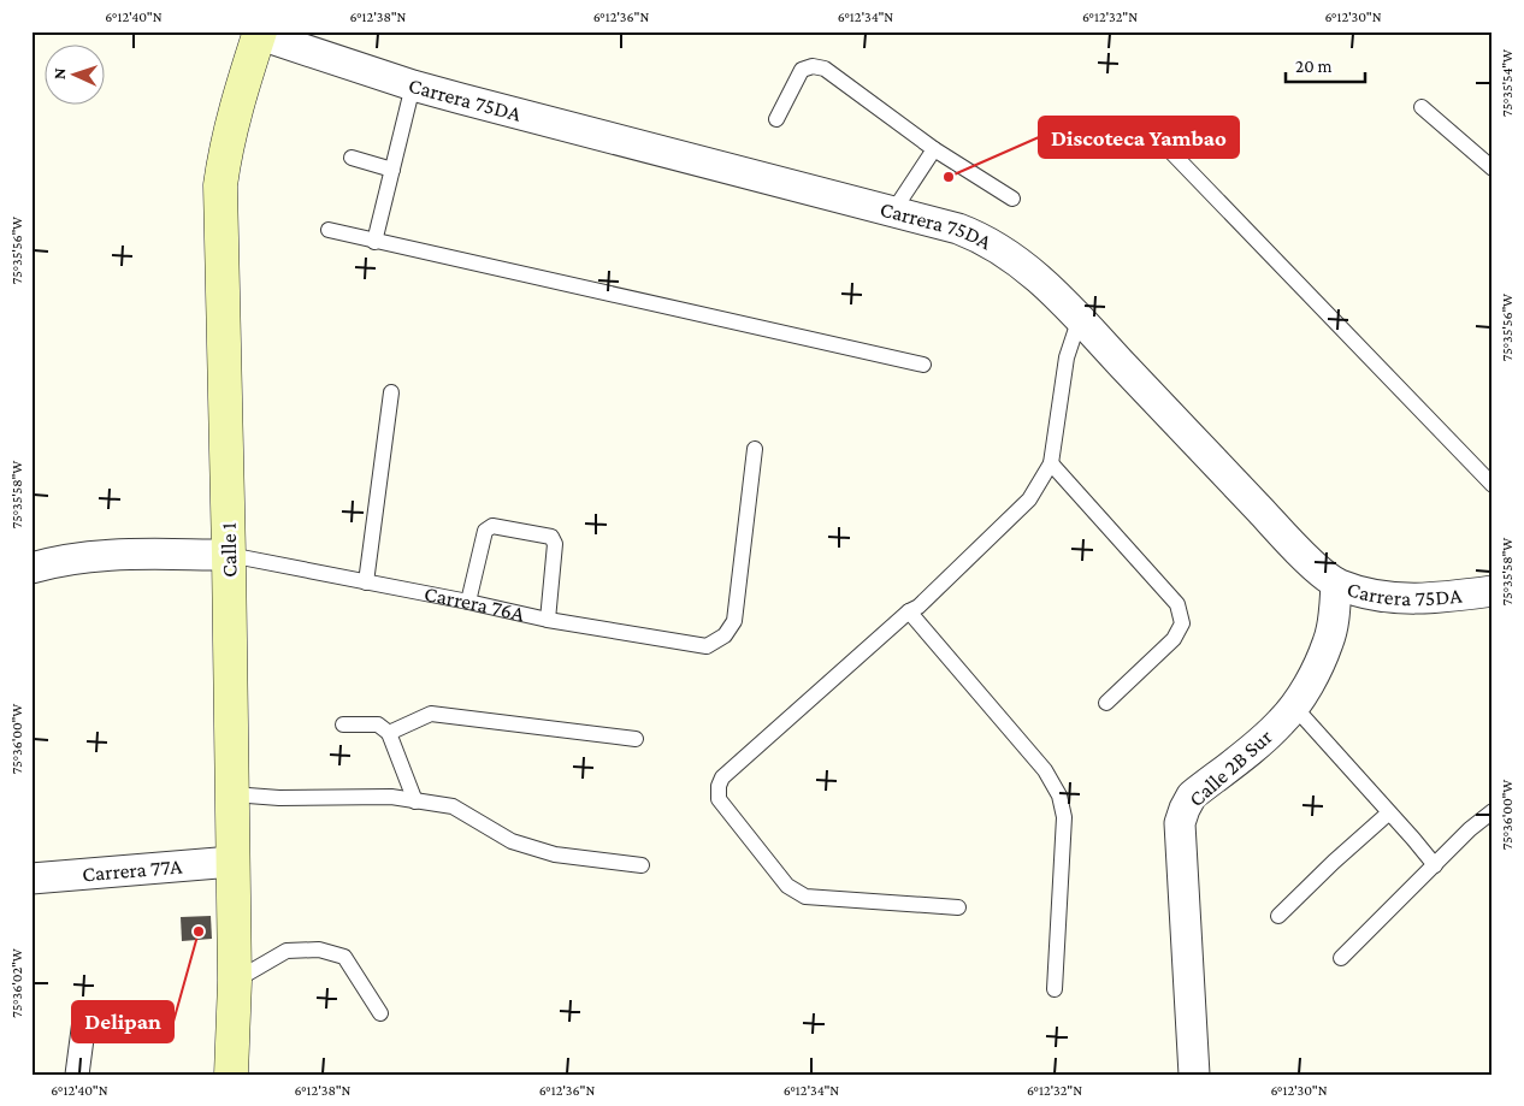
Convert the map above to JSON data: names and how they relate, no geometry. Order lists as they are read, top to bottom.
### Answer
{
  "streets": {
    "main road": ["Calle 1"],
    "street": [
      "Carrera 75DA",
      "Carrera 76A",
      "Calle 2B Sur",
      "Carrera 77A"
    ]
  },
  "crossings": [
    ["Carrera 75DA", "Calle 1"],
    ["Carrera 75DA", "Calle 2B Sur"],
    ["Calle 1", "Carrera 76A"],
    ["Calle 1", "Carrera 77A"]
  ],
  "places": ["Discoteca Yambao", "Delipan"],
  "scale_bar": "20 m",
  "north": "left",
  "coordinates": [
    "6°12'40\"N",
    "6°12'38\"N",
    "6°12'36\"N",
    "6°12'34\"N",
    "6°12'32\"N",
    "6°12'30\"N",
    "75°35'54\"W",
    "75°35'56\"W",
    "75°35'58\"W",
    "75°36'00\"W",
    "75°36'02\"W"
  ]
}
